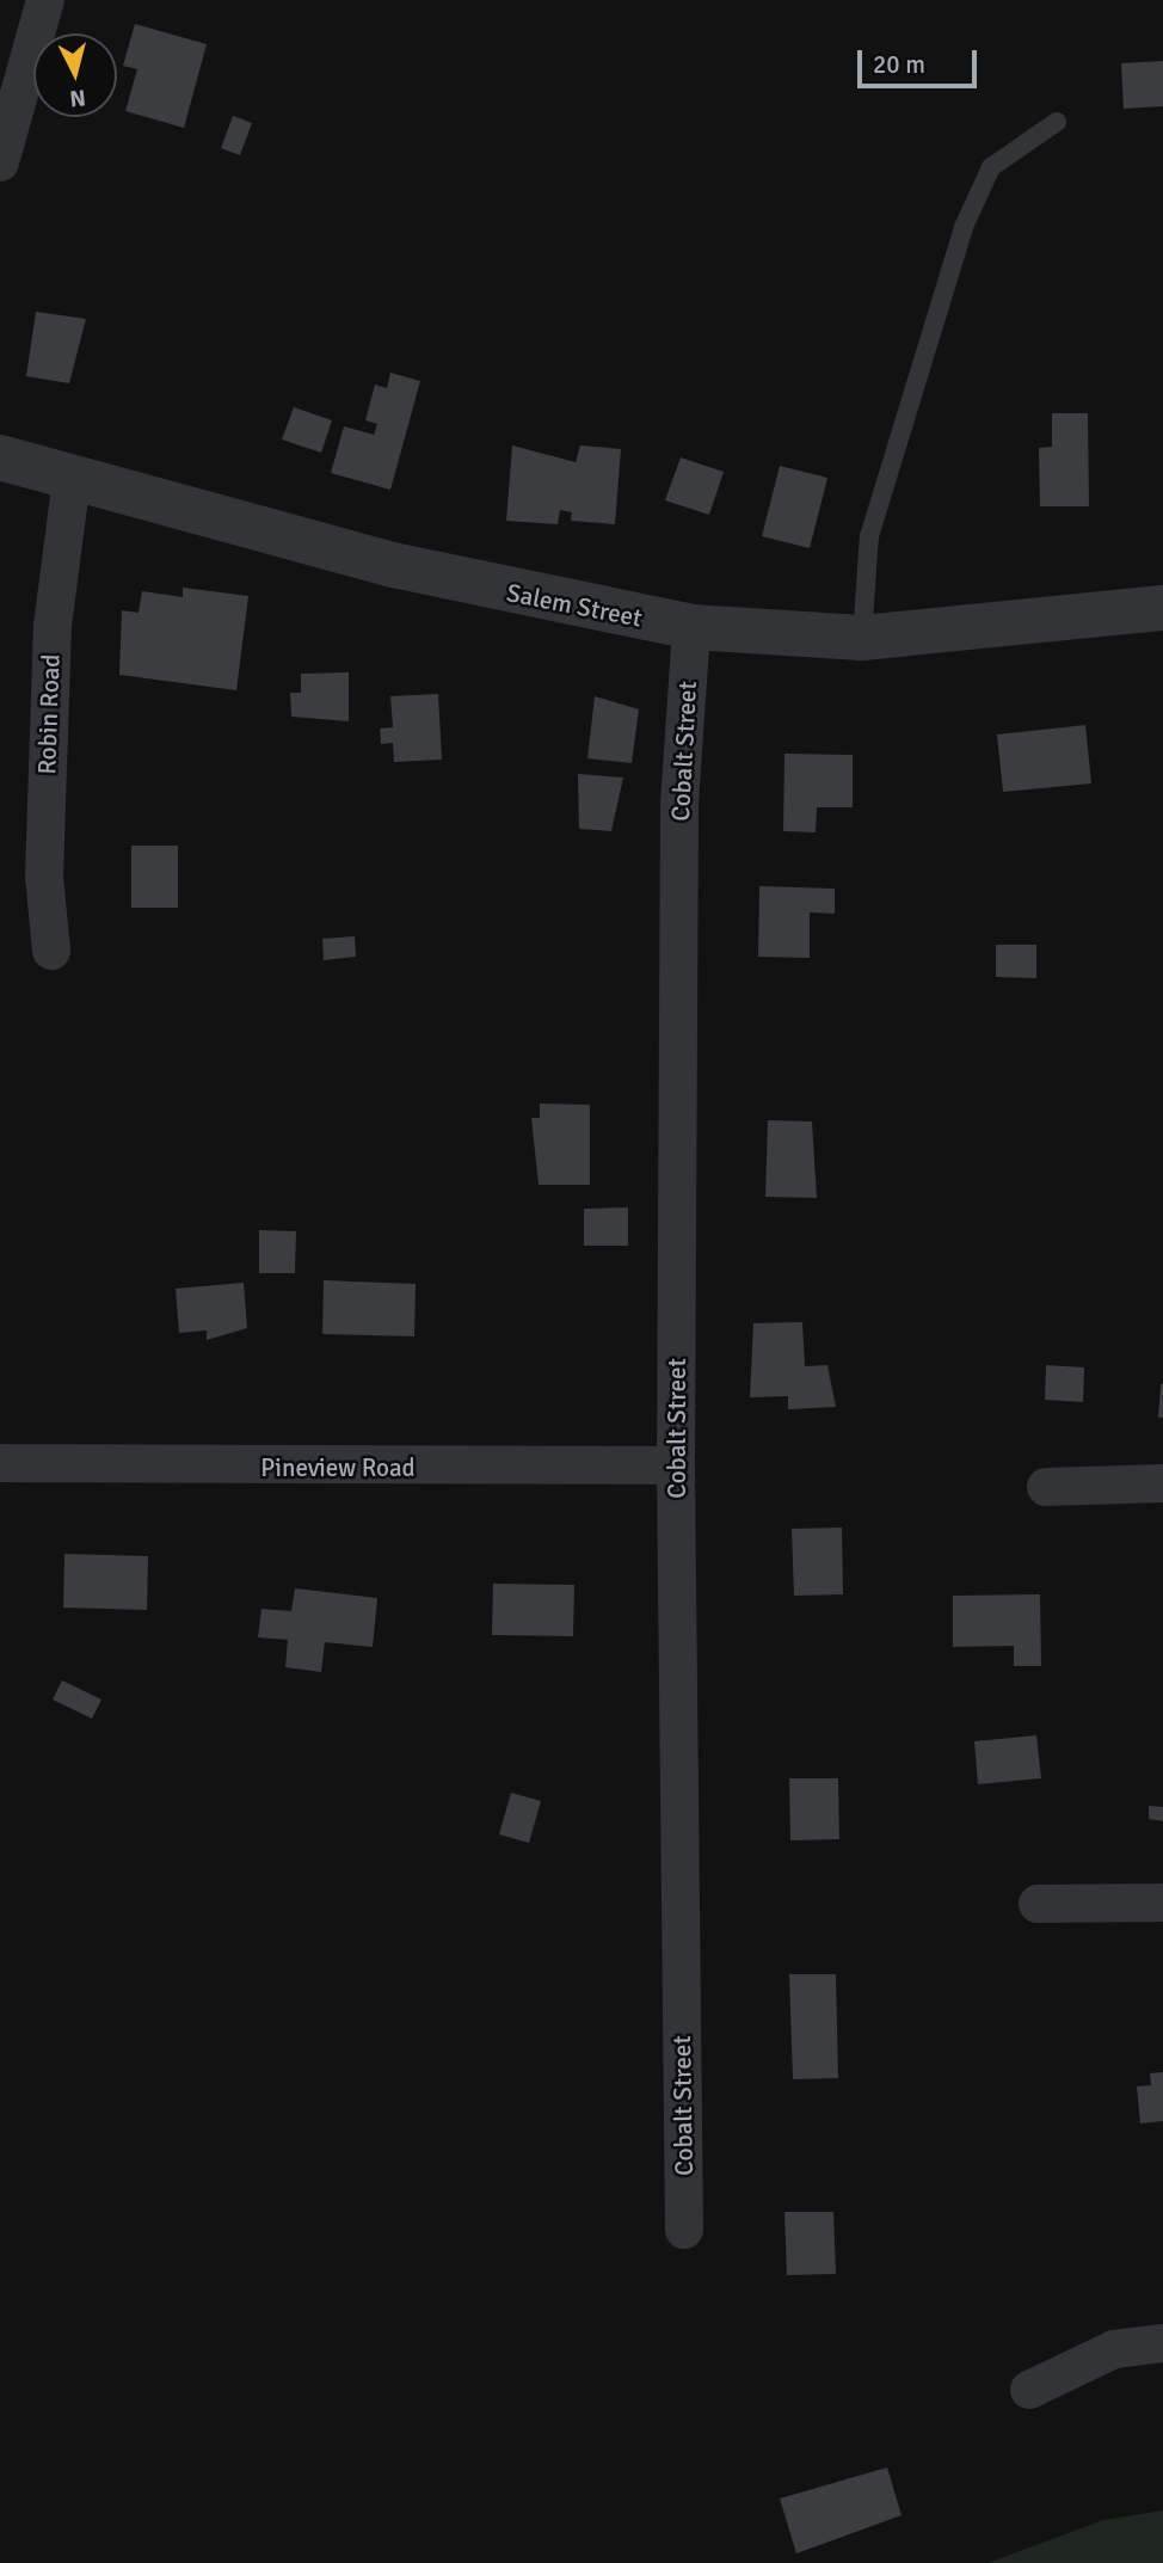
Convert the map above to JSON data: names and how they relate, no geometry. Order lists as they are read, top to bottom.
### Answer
{
  "streets": {
    "street": [
      "Salem Street",
      "Robin Road",
      "Cobalt Street",
      "Pineview Road"
    ]
  },
  "crossings": [
    ["Salem Street", "Robin Road"],
    ["Salem Street", "Cobalt Street"],
    ["Cobalt Street", "Pineview Road"]
  ],
  "scale_bar": "20 m",
  "north": "bottom"
}
